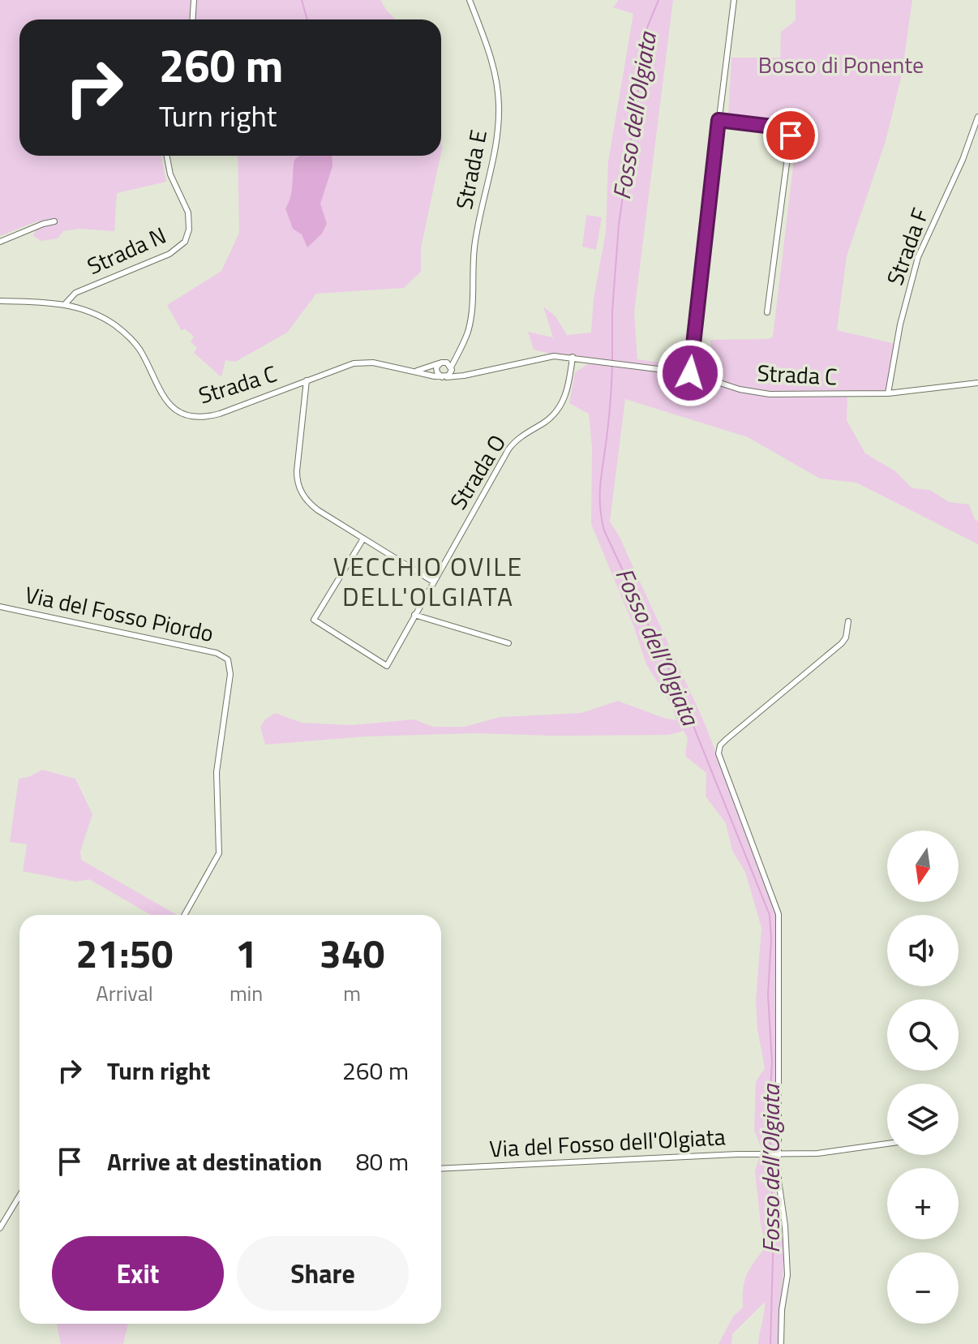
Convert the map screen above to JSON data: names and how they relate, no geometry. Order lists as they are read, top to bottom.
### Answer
{
  "streets": {
    "street": [
      "Strada E",
      "Strada F",
      "Strada N",
      "Strada C",
      "Strada O",
      "Via del Fosso Piordo",
      "Via del Fosso dell'Olgiata"
    ]
  },
  "crossings": [
    ["Strada E", "Strada C"],
    ["Strada F", "Strada C"],
    ["Strada N", "Strada C"],
    ["Strada C", "Strada O"]
  ],
  "districts": ["VECCHIO OVILE DELL'OLGIATA"],
  "water": ["Fosso dell’Olgiata"],
  "parks": ["Bosco di Ponente"],
  "north": "bottom",
  "page": {
    "turn": ["260 m", "Turn right"],
    "map_buttons": ["+", "−"],
    "eta": [
      "21:50",
      "Arrival",
      "1",
      "min",
      "340",
      "m"
    ],
    "list": [
      {
        "name": "Turn right",
        "value": "260 m"
      },
      {
        "name": "Arrive at destination",
        "value": "80 m"
      }
    ],
    "buttons": ["Exit", "Share"]
  }
}
